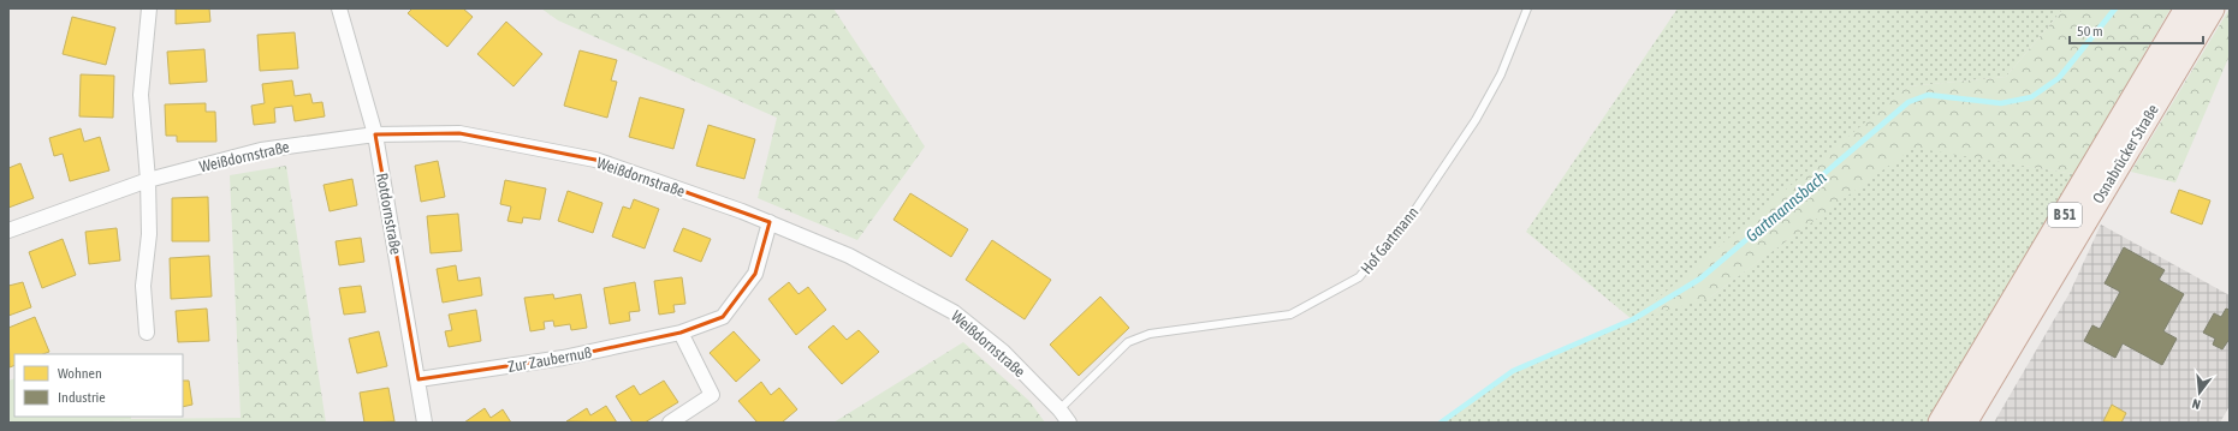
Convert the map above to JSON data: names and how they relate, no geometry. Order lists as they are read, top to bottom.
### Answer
{
  "streets": {
    "highway": ["Osnabrücker Straße", "B 51"],
    "street": ["Weißdornstraße", "Rotdornstraße", "Zur Zaubernuß"],
    "lane": ["Hof Gartmann"]
  },
  "crossings": [
    ["Weißdornstraße", "Rotdornstraße"],
    ["Weißdornstraße", "Hof Gartmann"],
    ["Weißdornstraße", "Zur Zaubernuß"],
    ["Rotdornstraße", "Zur Zaubernuß"]
  ],
  "water": ["Gartmannsbach"],
  "legend": ["Wohnen", "Industrie"],
  "scale_bar": "50 m",
  "north": "bottom"
}
